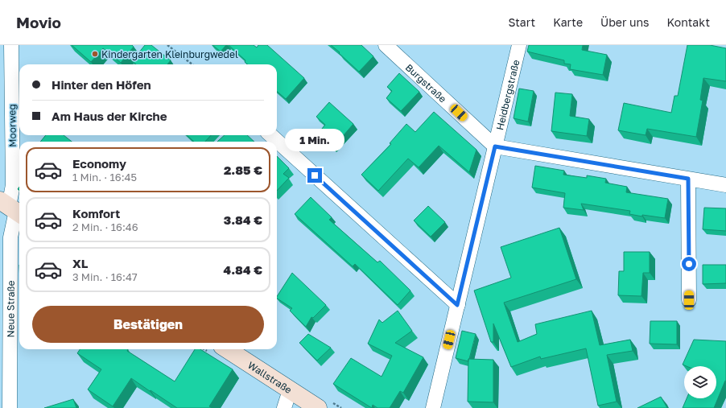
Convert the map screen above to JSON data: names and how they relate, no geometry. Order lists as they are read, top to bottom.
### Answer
{
  "streets": {
    "street": [
      "Burgstraße",
      "Heidbergstraße",
      "Moorweg",
      "Neue Straße",
      "Wallstraße"
    ]
  },
  "crossings": [
    ["Burgstraße", "Heidbergstraße"],
    ["Moorweg", "Neue Straße"]
  ],
  "places": ["Kindergarten Kleinburgwedel"],
  "page": {
    "header": "Movio",
    "nav": [
      "Start",
      "Karte",
      "Über uns",
      "Kontakt"
    ],
    "banner": ["Hinter den Höfen", "Am Haus der Kirche"],
    "bubble": "1 Min.",
    "list": [
      {
        "name": "Economy",
        "note": "1 Min. · 16:45",
        "value": "2.85 €"
      },
      {
        "name": "Komfort",
        "note": "2 Min. · 16:46",
        "value": "3.84 €"
      },
      {
        "name": "XL",
        "note": "3 Min. · 16:47",
        "value": "4.84 €"
      }
    ],
    "buttons": "Bestätigen"
  }
}
